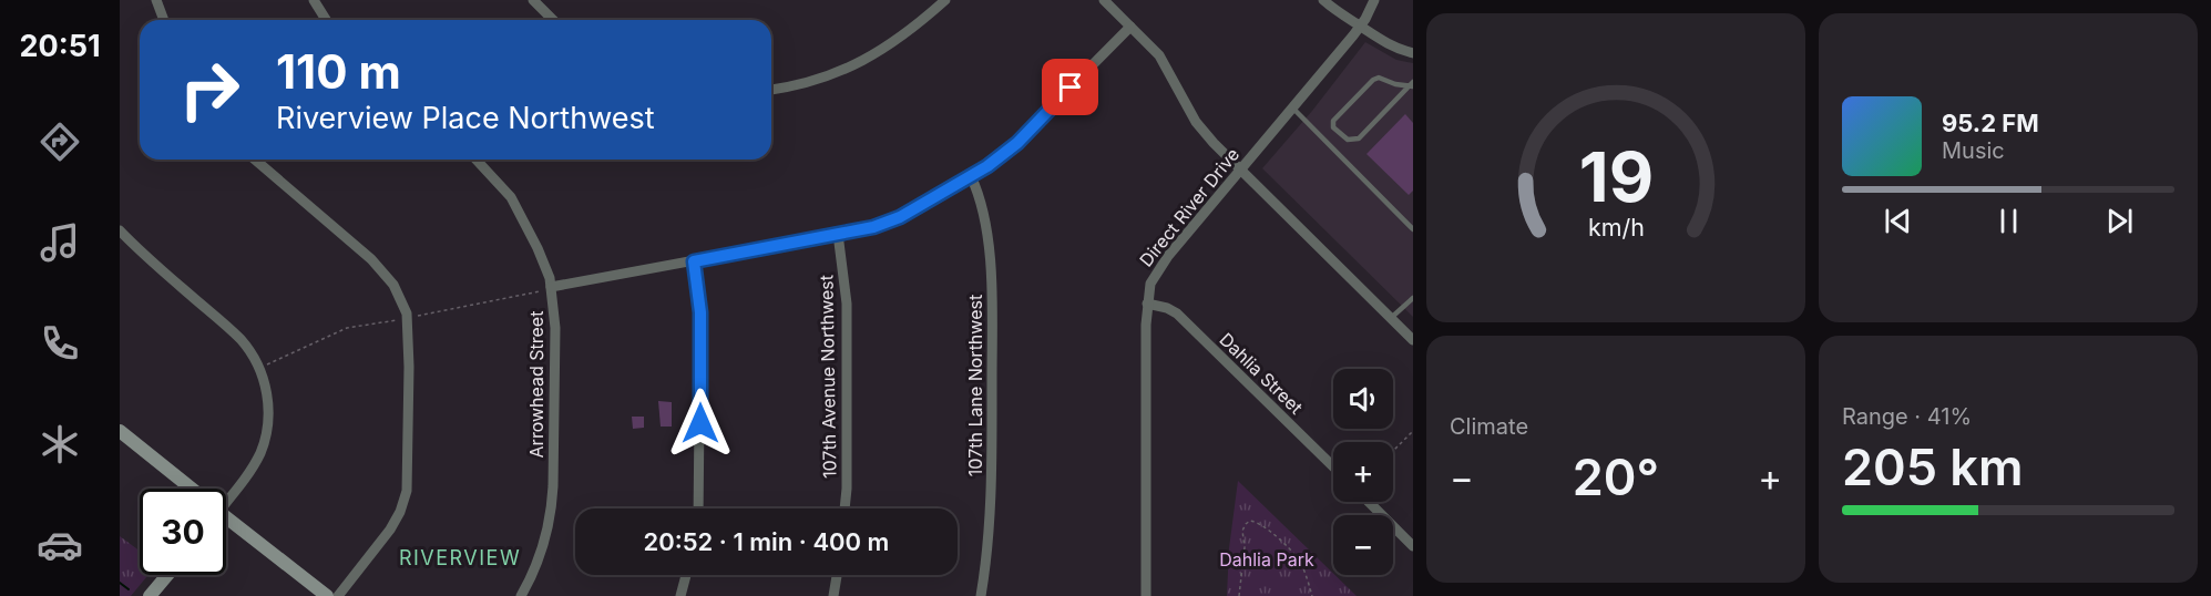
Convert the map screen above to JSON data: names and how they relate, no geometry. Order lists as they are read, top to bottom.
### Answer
{
  "streets": {
    "street": [
      "Direct River Drive",
      "Dahlia Street",
      "107th Avenue Northwest",
      "Arrowhead Street",
      "107th Lane Northwest"
    ]
  },
  "crossings": [
    ["Direct River Drive", "Dahlia Street"]
  ],
  "districts": ["RIVERVIEW"],
  "parks": ["Dahlia Park"],
  "page": {
    "tabs": "20:51",
    "turn": ["110 m", "Riverview Place Northwest"],
    "song": ["95.2 FM", "Music"],
    "tile": [
      "Climate",
      ["Range · 41%", "205 km"]
    ],
    "map_buttons": ["+", "−"],
    "heat": ["−", "20°", "+"],
    "limit": "30",
    "trip": "20:52 · 1 min · 400 m",
    "gauge": ["19", "km/h"]
  }
}
